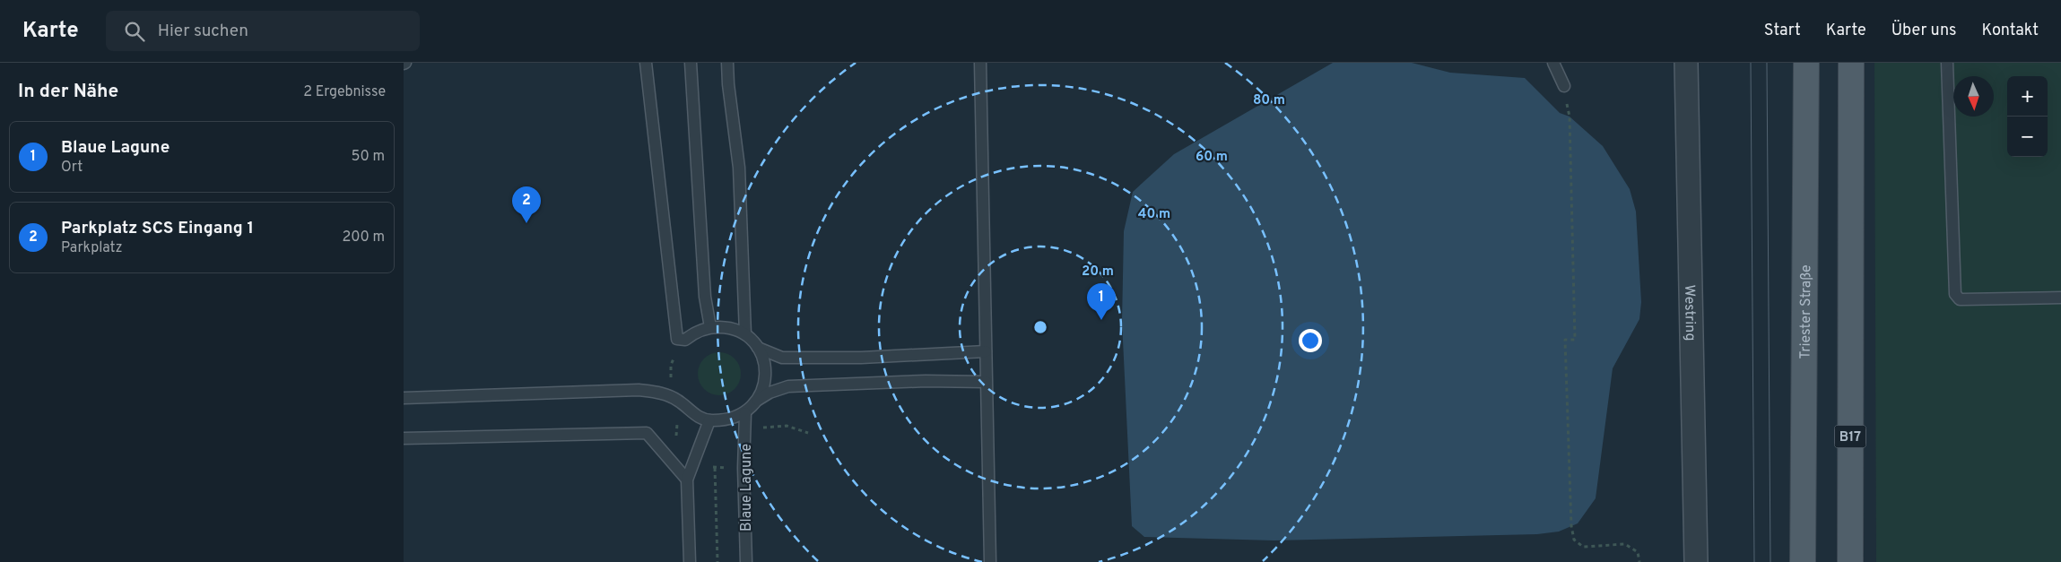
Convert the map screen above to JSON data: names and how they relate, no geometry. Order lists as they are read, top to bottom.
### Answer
{
  "streets": {
    "main road": ["Triester Straße", "B17"],
    "street": ["Westring"],
    "lane": ["Blaue Lagune"]
  },
  "north": "bottom",
  "page": {
    "header": "Karte",
    "search": "Hier suchen",
    "nav": [
      "Start",
      "Karte",
      "Über uns",
      "Kontakt"
    ],
    "heading": ["In der Nähe", "2 Ergebnisse"],
    "map_buttons": ["+", "−"],
    "list": [
      {
        "mark": "1",
        "name": "Blaue Lagune",
        "note": "Ort",
        "value": "50 m"
      },
      {
        "mark": "2",
        "name": "Parkplatz SCS Eingang 1",
        "note": "Parkplatz",
        "value": "200 m"
      }
    ],
    "pins": ["2", "1"]
  },
  "rings": [
    "80 m",
    "60 m",
    "40 m",
    "20 m"
  ]
}
